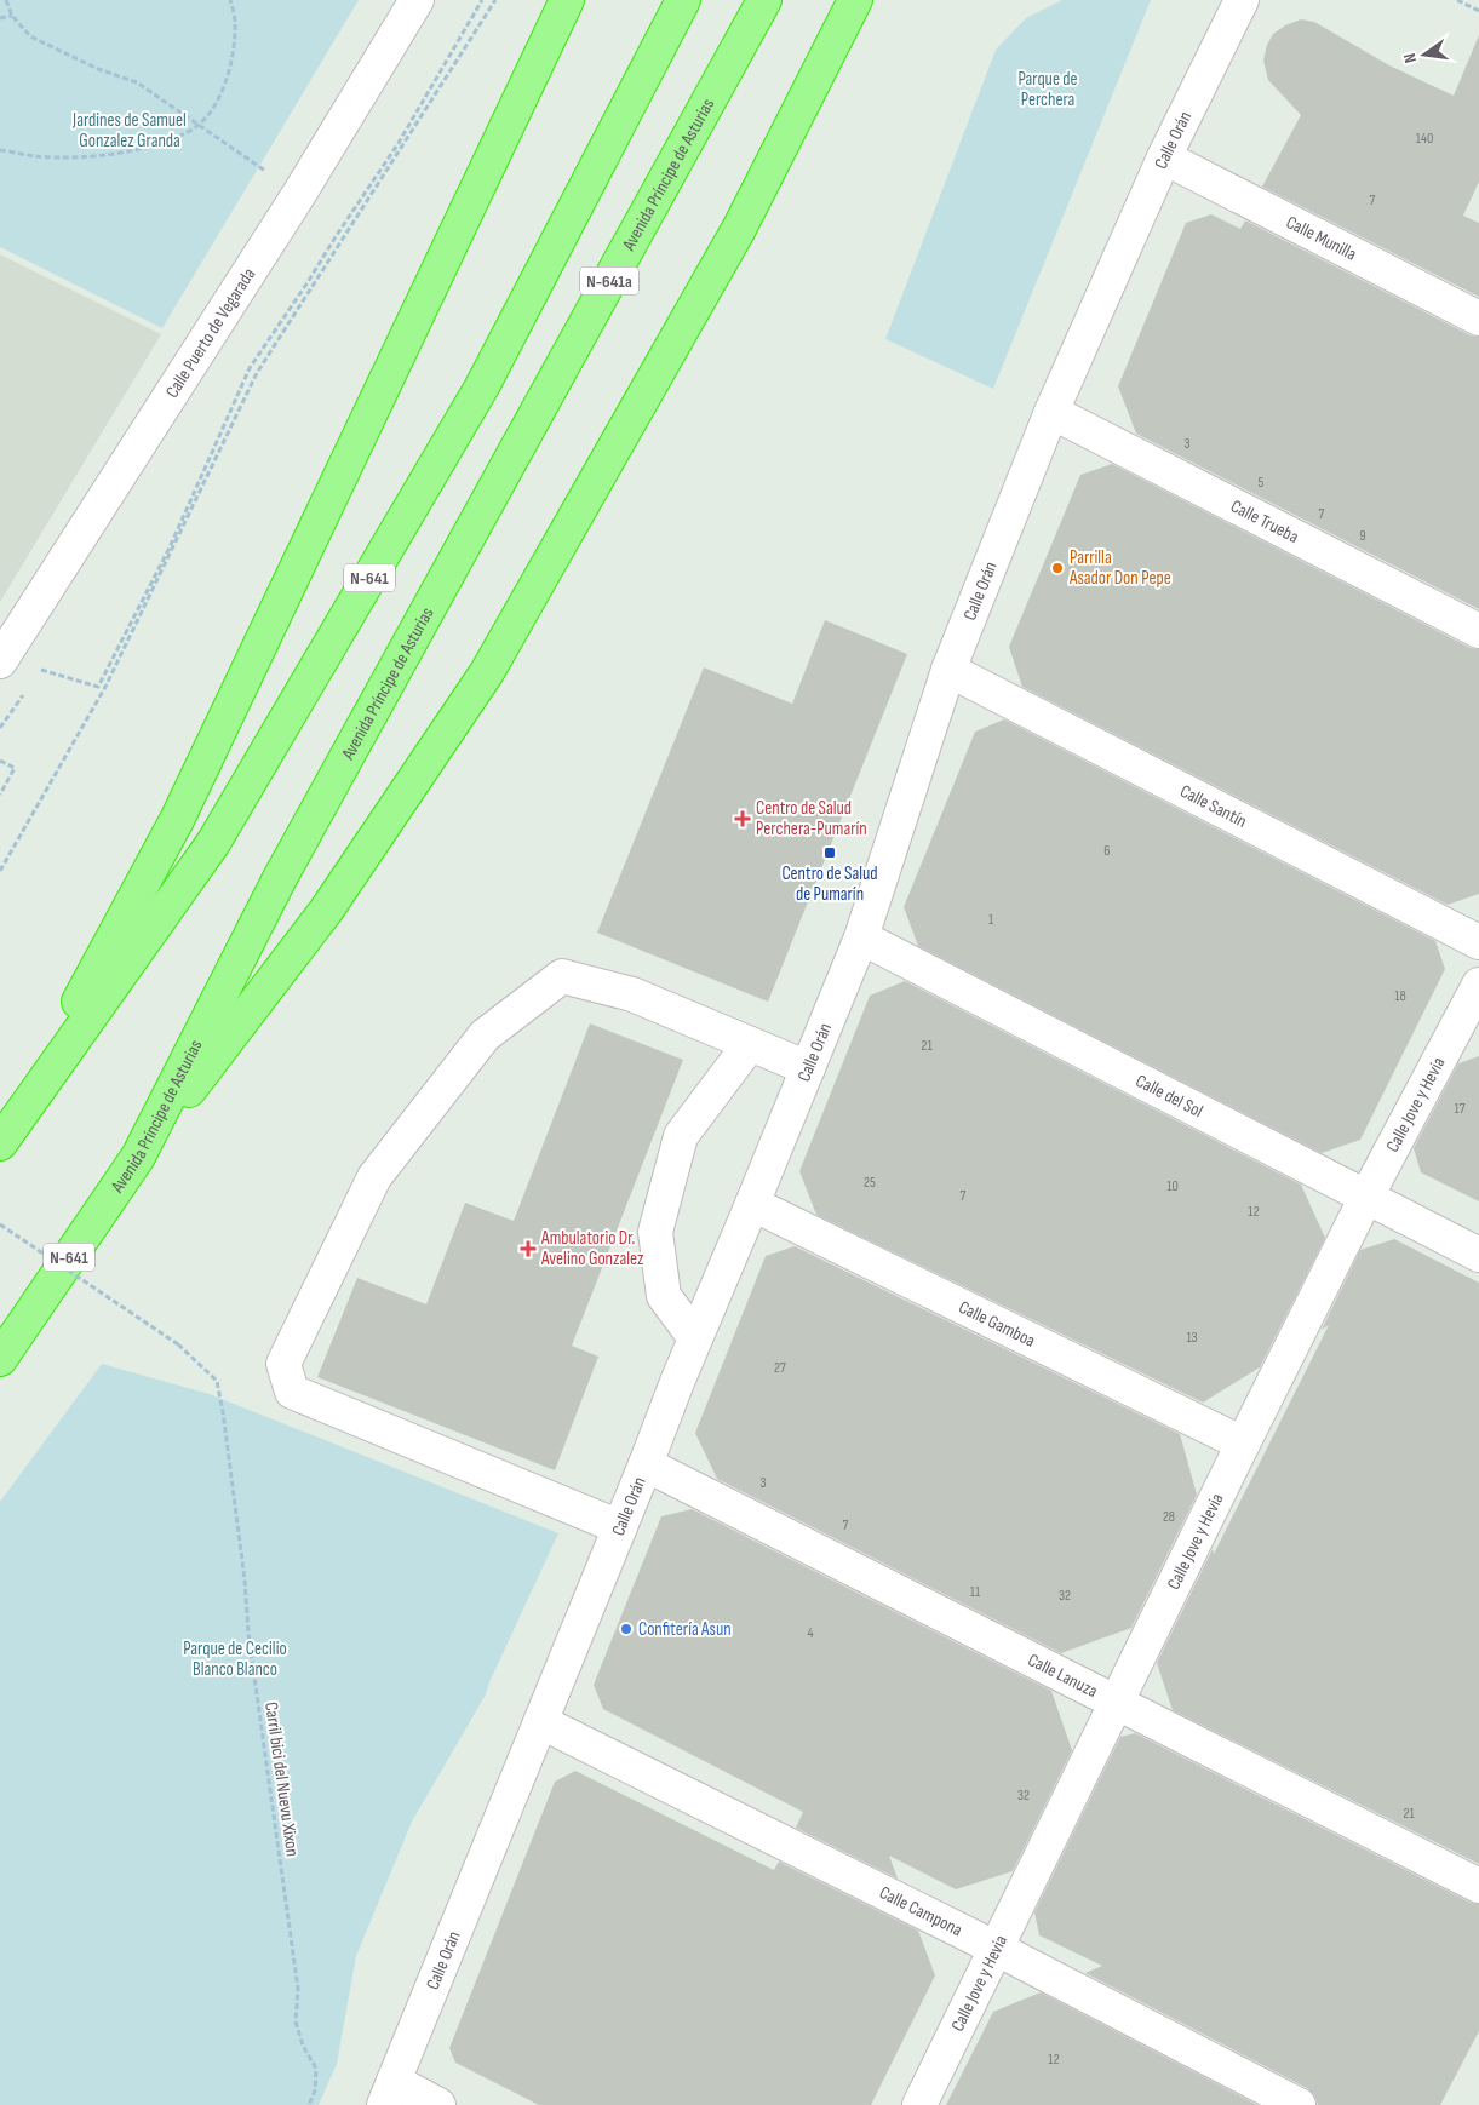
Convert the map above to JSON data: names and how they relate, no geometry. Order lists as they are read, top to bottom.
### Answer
{
  "streets": {
    "highway": ["Avenida Príncipe de Asturias", "N-641a", "N-641"],
    "street": [
      "Calle Orán",
      "Calle Munilla",
      "Calle Puerto de Vegarada",
      "Calle Trueba",
      "Calle Santín",
      "Calle del Sol",
      "Calle Jove y Hevia",
      "Calle Gamboa",
      "Calle Lanuza",
      "Calle Campona"
    ],
    "path": ["Carril bici del Nuevu Xixon"]
  },
  "crossings": [
    ["Calle Orán", "Calle Munilla"],
    ["Calle Orán", "Calle Trueba"],
    ["Calle Orán", "Calle Santín"],
    ["Calle Orán", "Calle del Sol"],
    ["Calle Orán", "Calle Gamboa"],
    ["Calle Orán", "Calle Lanuza"],
    ["Calle Orán", "Calle Campona"],
    ["Calle del Sol", "Calle Jove y Hevia"],
    ["Calle Jove y Hevia", "Calle Gamboa"],
    ["Calle Jove y Hevia", "Calle Lanuza"],
    ["Calle Jove y Hevia", "Calle Campona"]
  ],
  "parks": ["Parque de Perchera", "Jardines de Samuel Gonzalez Granda", "Parque de Cecilio Blanco Blanco"],
  "places": {
    "other": ["Parrilla Asador Don Pepe", "Confitería Asun"],
    "health": ["Centro de Salud Perchera-Pumarín", "Ambulatorio Dr. Avelino Gonzalez"],
    "transit": ["Centro de Salud de Pumarín"]
  },
  "house_numbers": [
    "140",
    "7",
    "3",
    "5",
    "7",
    "9",
    "6",
    "1",
    "18",
    "21",
    "17",
    "25",
    "10",
    "7",
    "12",
    "13",
    "27",
    "3",
    "28",
    "7",
    "11",
    "32",
    "4",
    "32",
    "21",
    "12"
  ],
  "north": "left"
}
